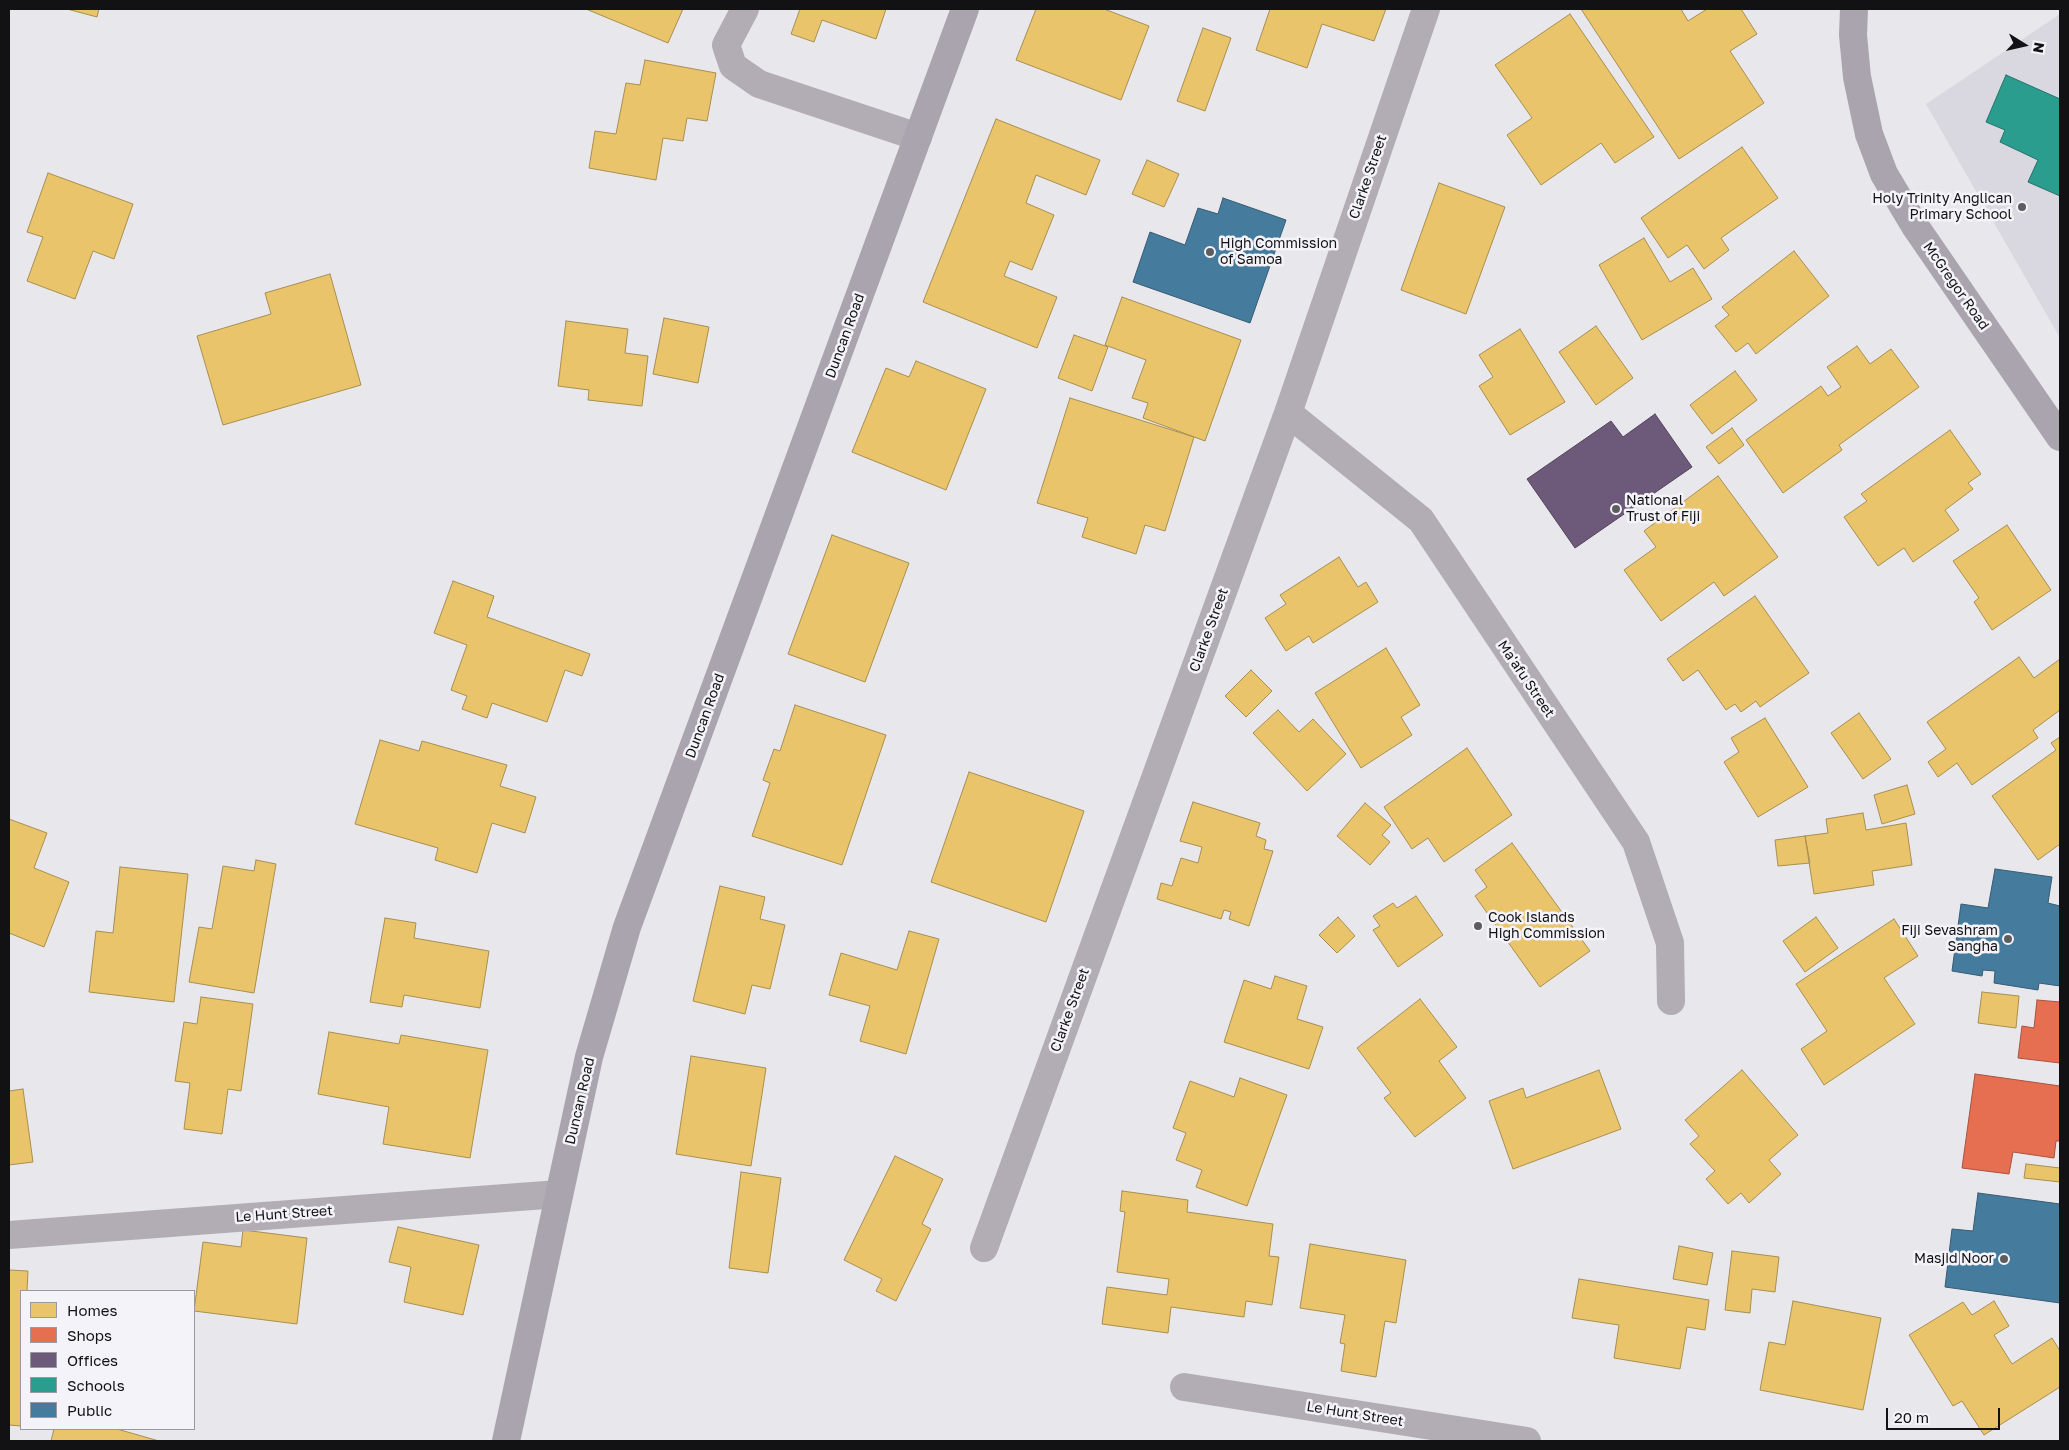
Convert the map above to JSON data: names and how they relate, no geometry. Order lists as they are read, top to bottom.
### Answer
{
  "streets": {
    "main road": ["McGregor Road", "Duncan Road"],
    "street": ["Clarke Street", "Ma'afu Street", "Le Hunt Street"]
  },
  "crossings": [
    ["Clarke Street", "Ma'afu Street"],
    ["Duncan Road", "Le Hunt Street"]
  ],
  "places": [
    "Holy Trinity Anglican Primary School",
    "High Commission of Samoa",
    "National Trust of Fiji",
    "Cook Islands High Commission",
    "Fiji Sevashram Sangha",
    "Masjid Noor"
  ],
  "legend": [
    "Homes",
    "Shops",
    "Offices",
    "Schools",
    "Public"
  ],
  "scale_bar": "20 m",
  "north": "right"
}
